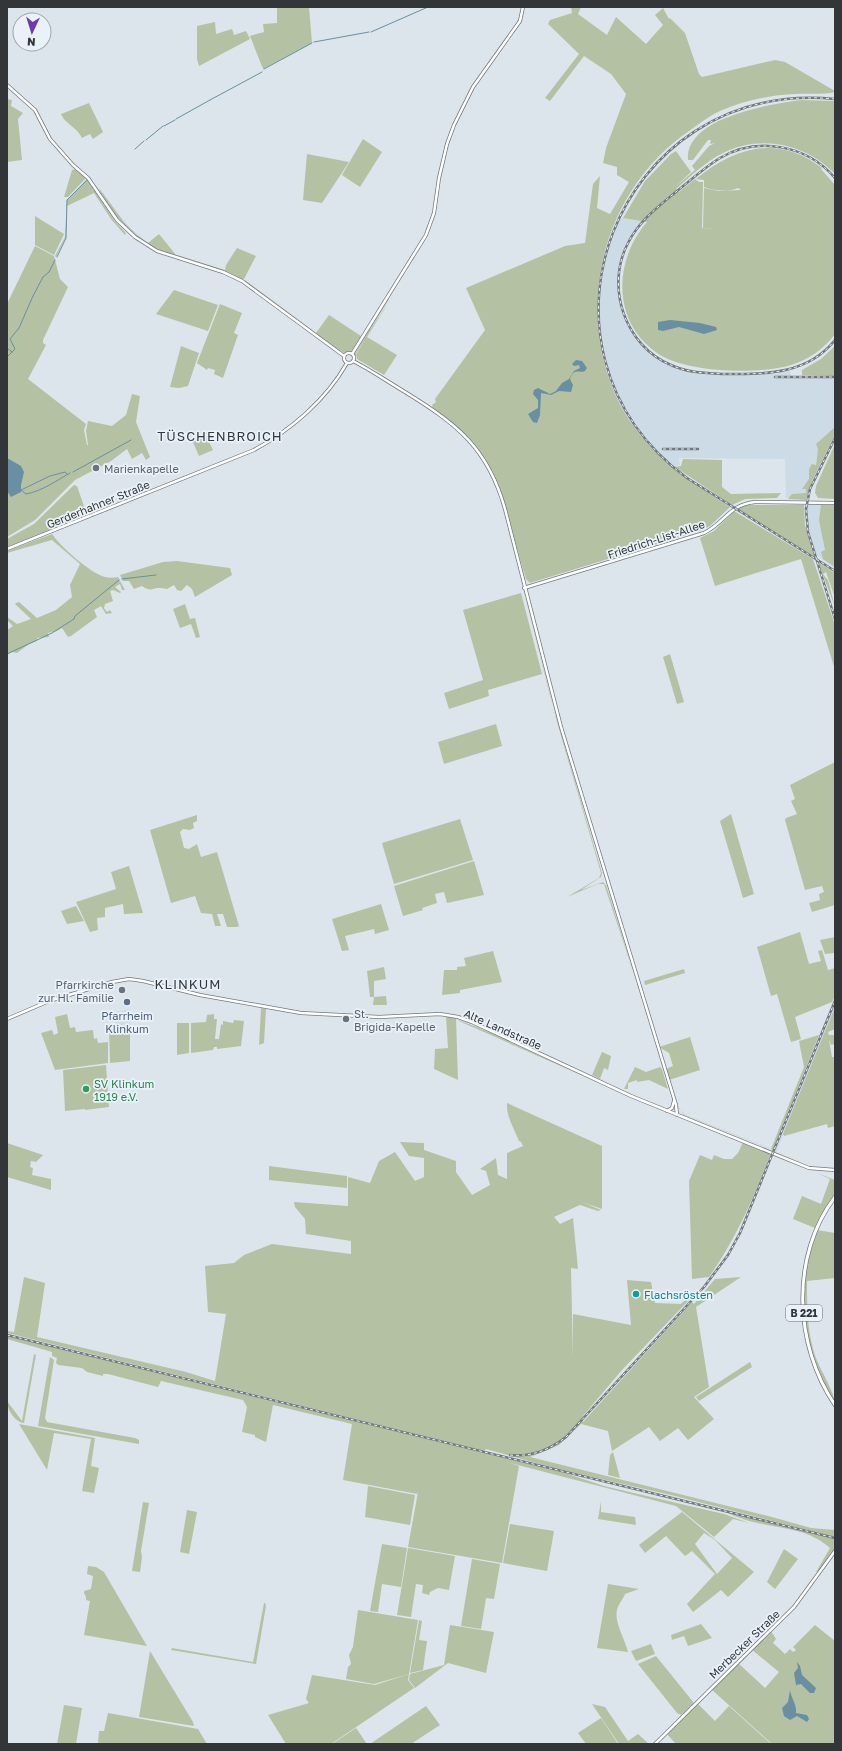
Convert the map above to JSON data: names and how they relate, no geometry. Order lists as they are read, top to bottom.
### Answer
{
  "streets": {
    "main road": [
      "Gerderhahner Straße",
      "Friedrich-List-Allee",
      "Alte Landstraße",
      "B 221",
      "Merbecker Straße"
    ]
  },
  "districts": ["TÜSCHENBROICH", "KLINKUM"],
  "places": [
    "Marienkapelle",
    "Pfarrkirche zur Hl. Familie",
    "Pfarrheim Klinkum",
    "St. Brigida-Kapelle",
    "SV Klinkum 1919 e.V.",
    "Flachsrösten"
  ],
  "north": "bottom"
}
